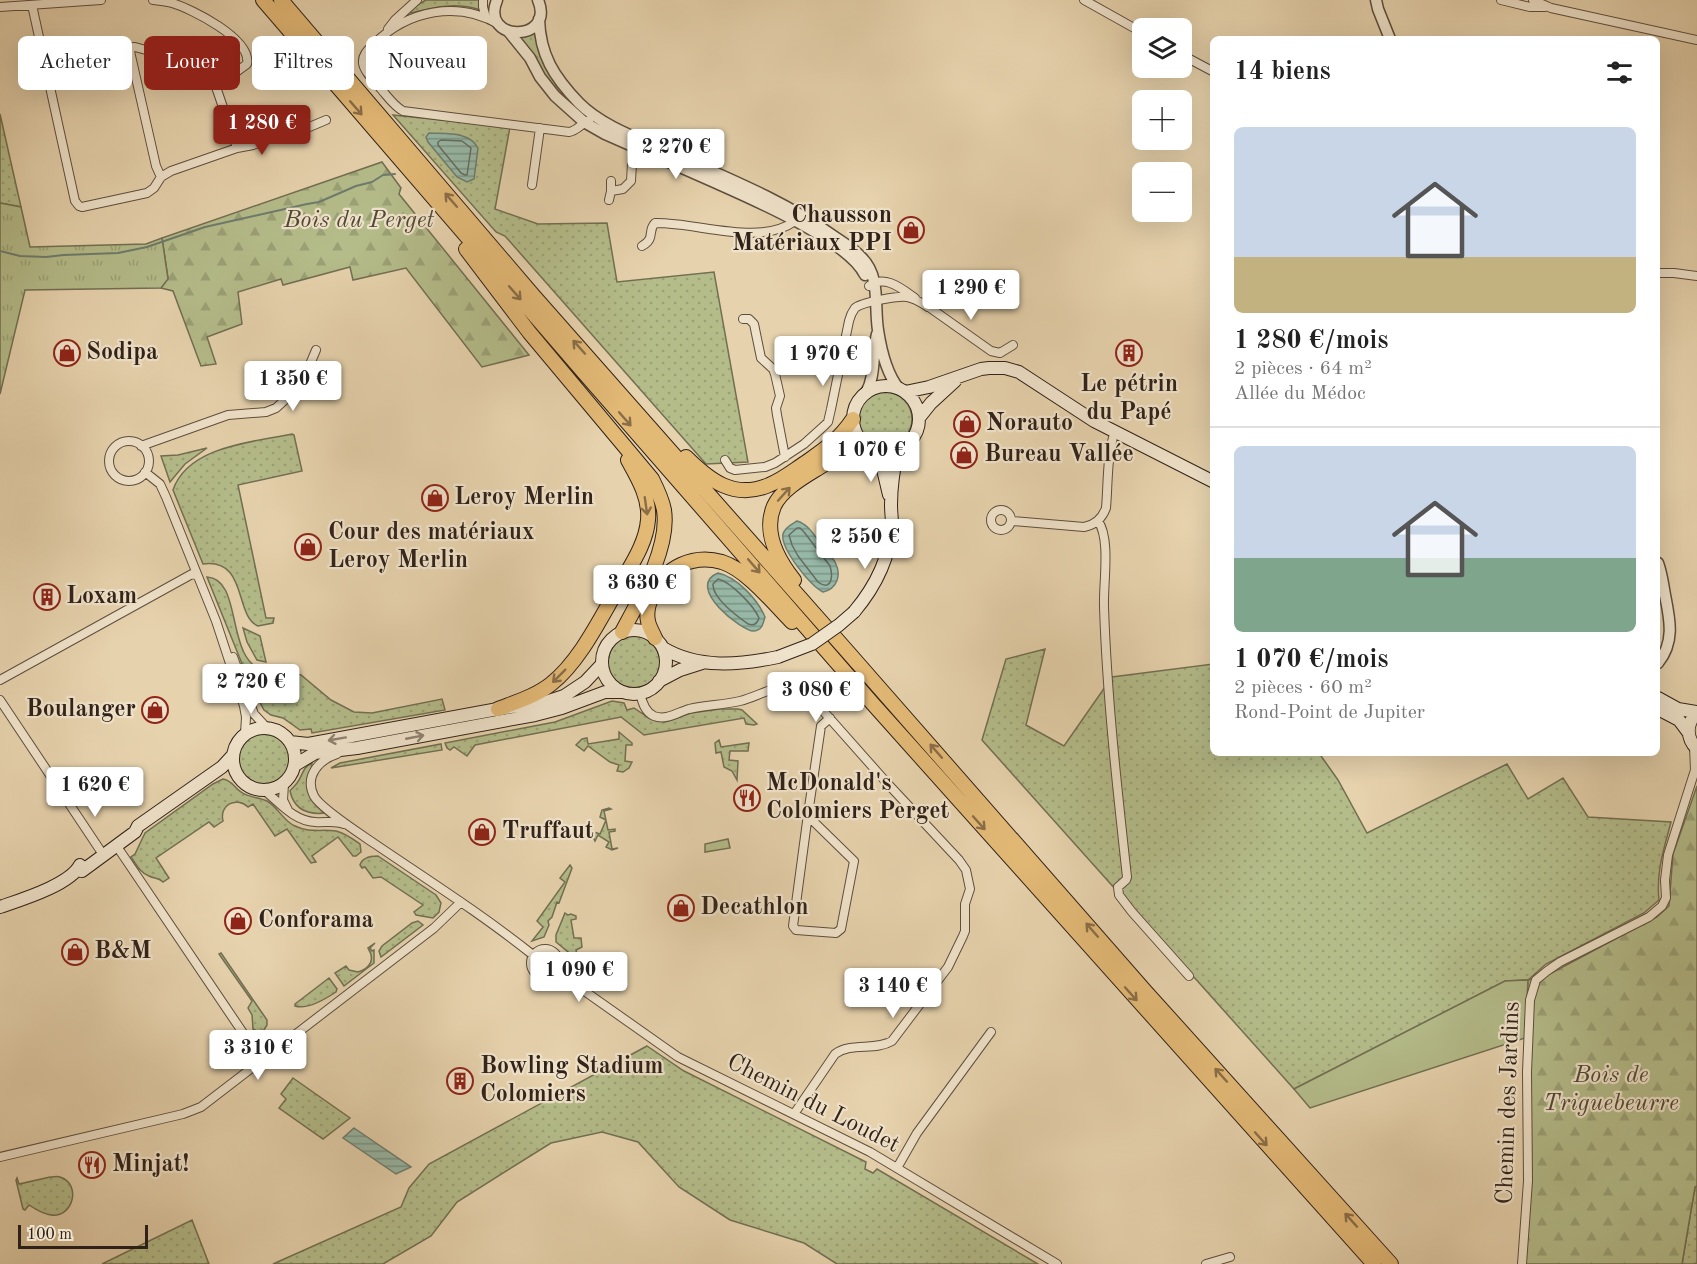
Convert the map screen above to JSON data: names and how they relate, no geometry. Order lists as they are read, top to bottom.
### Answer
{
  "streets": {
    "street": ["Chemin des Jardins", "Chemin du Loudet"]
  },
  "parks": ["Bois du Perget", "Bois de Triguebeurre"],
  "places": {
    "shop": [
      "Chausson Matériaux PPI",
      "Sodipa",
      "Norauto",
      "Bureau Vallée",
      "Leroy Merlin",
      "Cour des matériaux Leroy Merlin",
      "Boulanger",
      "Truffaut",
      "Decathlon",
      "Conforama",
      "B&M"
    ],
    "building": ["Le pétrin du Papé", "Loxam", "Bowling Stadium Colomiers"],
    "restaurant": ["McDonald's Colomiers Perget", "Minjat!"]
  },
  "scale_bar": "100 m",
  "page": {
    "map_buttons": ["+", "−"],
    "chip": [
      "Acheter",
      "Louer",
      "Filtres",
      "Nouveau"
    ],
    "heading": "14 biens",
    "price": [
      "1 280 €",
      "2 270 €",
      "1 290 €",
      "1 970 €",
      "1 350 €",
      "1 070 €",
      "2 550 €",
      "3 630 €",
      "2 720 €",
      "3 080 €",
      "1 620 €",
      "1 090 €",
      "3 140 €",
      "3 310 €"
    ],
    "list": [
      {
        "name": "1 280 €/mois",
        "note": "2 pièces · 64 m² · Allée du Médoc"
      },
      {
        "name": "1 070 €/mois",
        "note": "2 pièces · 60 m² · Rond-Point de Jupiter"
      }
    ],
    "scale": "100 m"
  }
}
